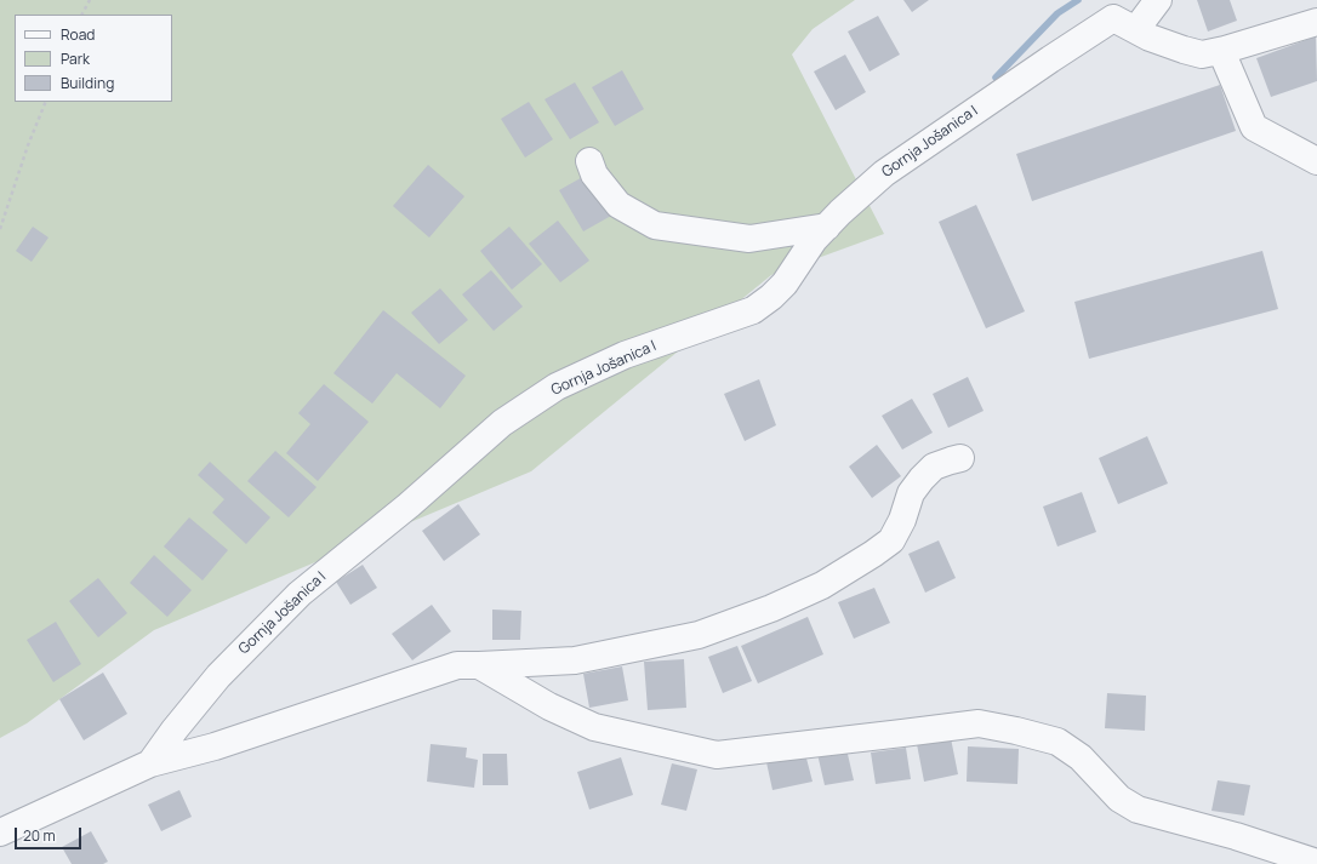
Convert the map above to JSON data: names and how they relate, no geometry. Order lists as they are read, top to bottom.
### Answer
{
  "streets": {
    "street": ["Gornja Jošanica I"]
  },
  "legend": ["Road", "Park", "Building"],
  "scale_bar": "20 m"
}
